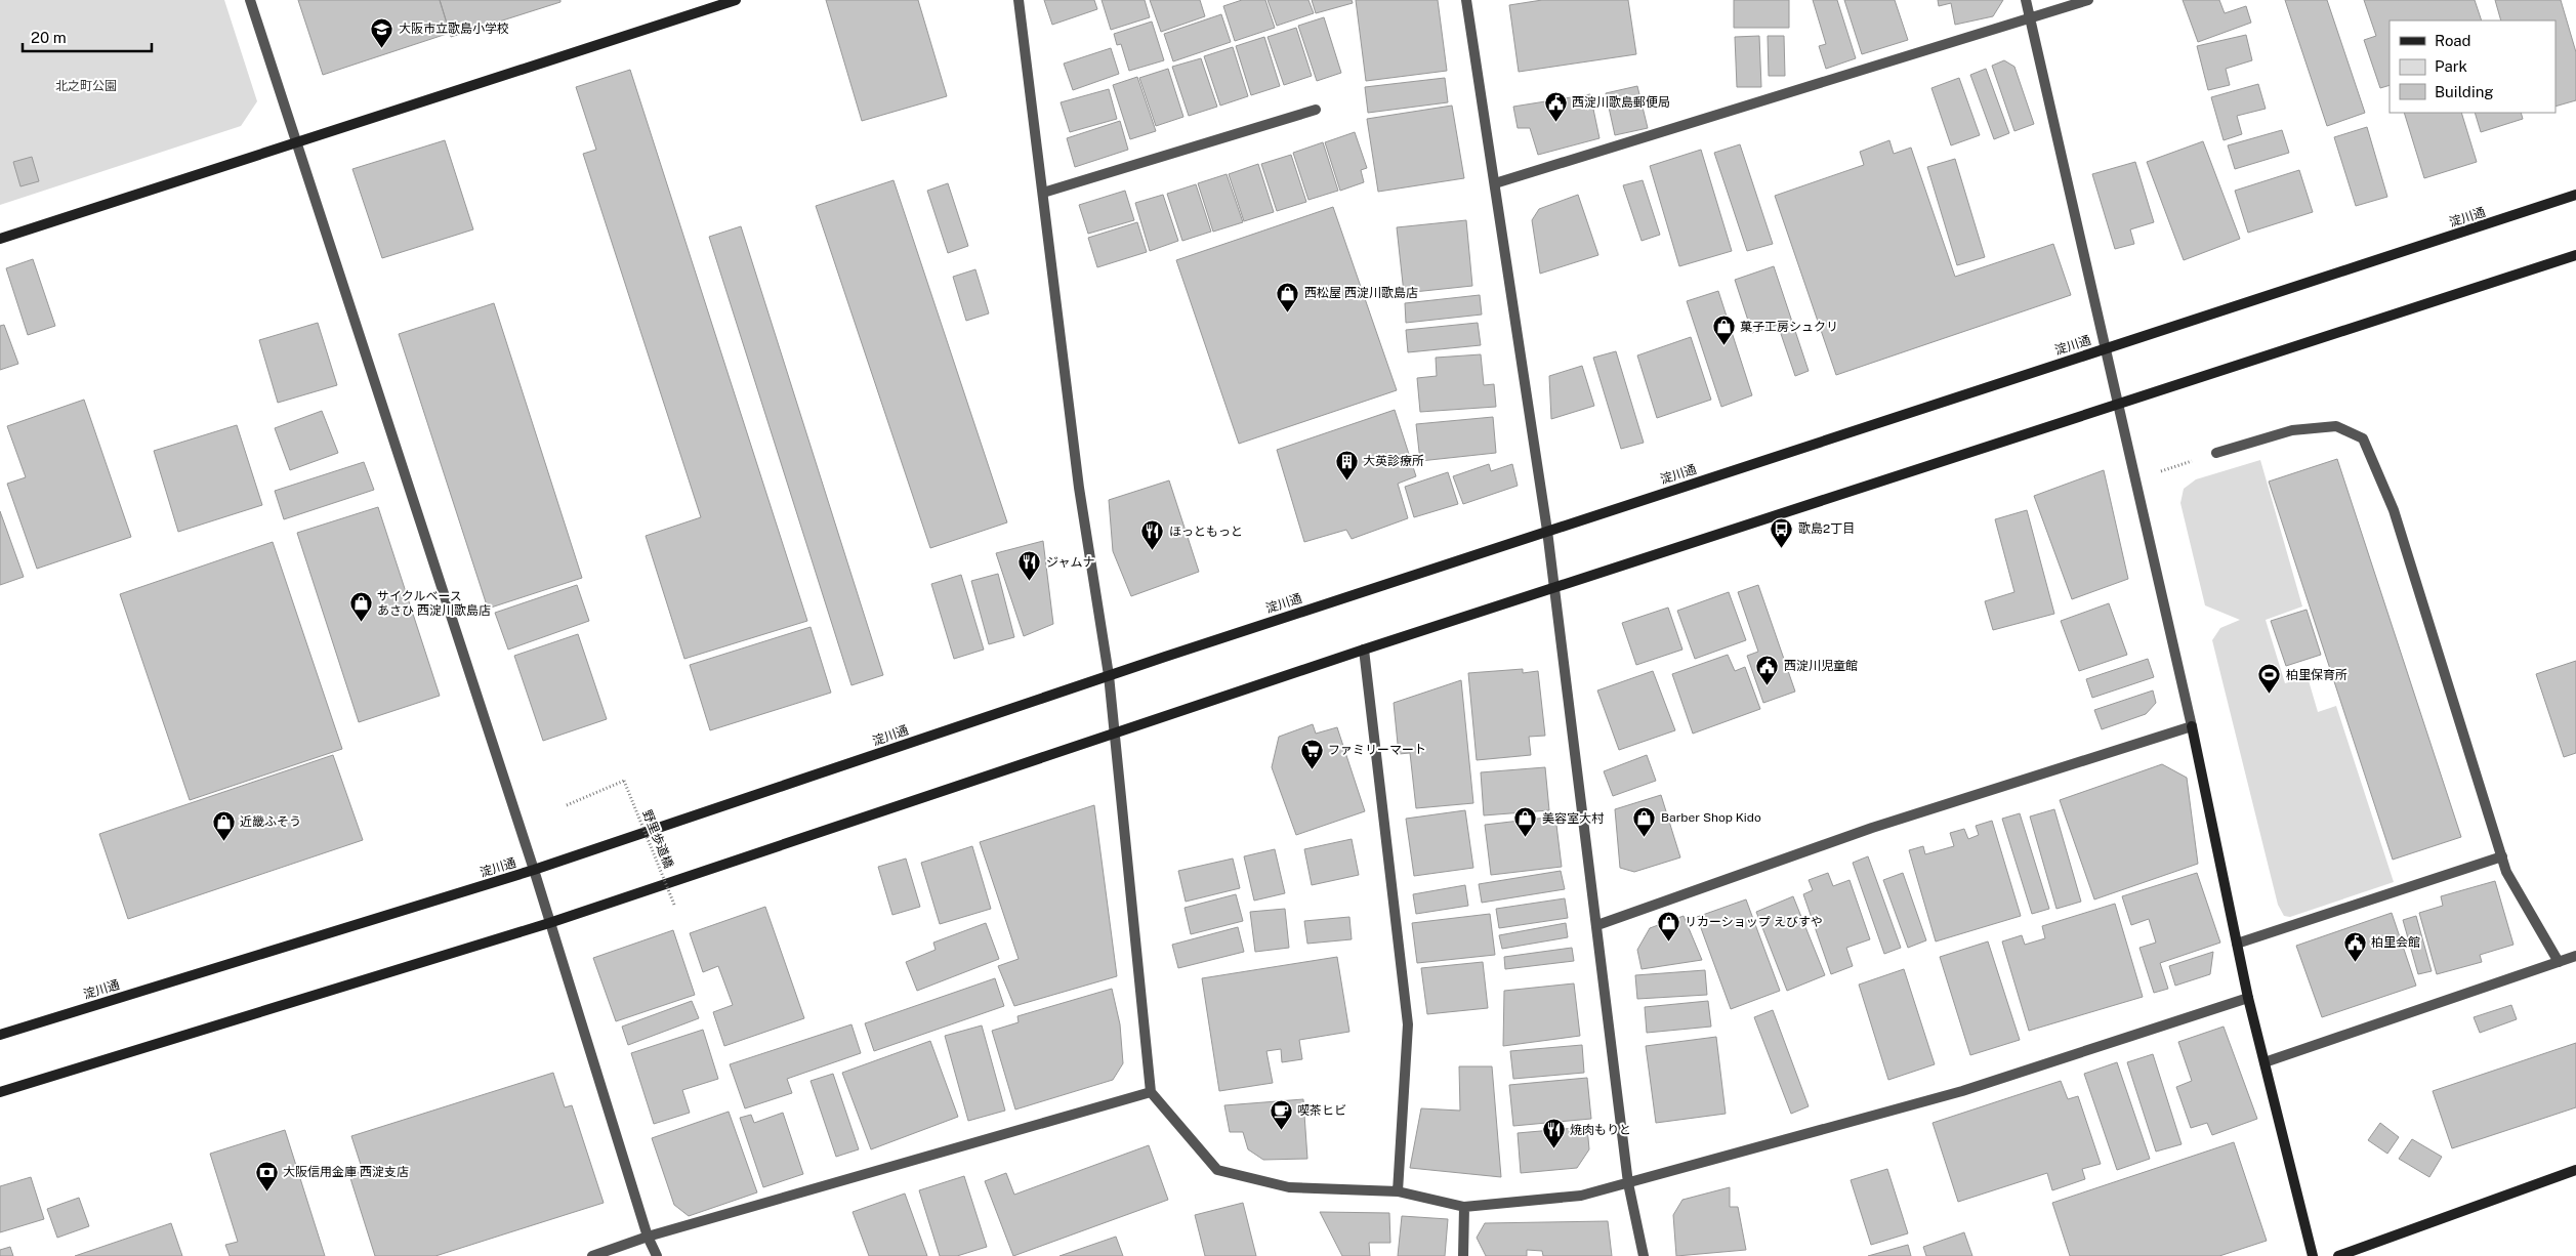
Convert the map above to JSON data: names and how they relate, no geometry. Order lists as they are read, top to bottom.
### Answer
{
  "streets": {
    "street": ["淀川通"],
    "path": ["野里歩道橋"]
  },
  "parks": ["北之町公園"],
  "places": {
    "school or university": ["大阪市立歌島小学校"],
    "public building": ["西淀川歌島郵便局", "西淀川児童館", "柏里会館"],
    "shop": [
      "西松屋 西淀川歌島店",
      "菓子工房シュクリ",
      "サイクルベース あさひ 西淀川歌島店",
      "Barber Shop Kido",
      "美容室大村",
      "近畿ふそう",
      "リカーショップ えびすや"
    ],
    "building": ["大英診療所"],
    "bus stop": ["歌島2丁目"],
    "restaurant": ["ほっともっと", "ジャムナ", "焼肉もりと"],
    "sports": ["柏里保育所"],
    "supermarket": ["ファミリーマート"],
    "cafe": ["喫茶ヒビ"],
    "bank": ["大阪信用金庫 西淀支店"]
  },
  "legend": ["Road", "Park", "Building"],
  "scale_bar": "20 m"
}
